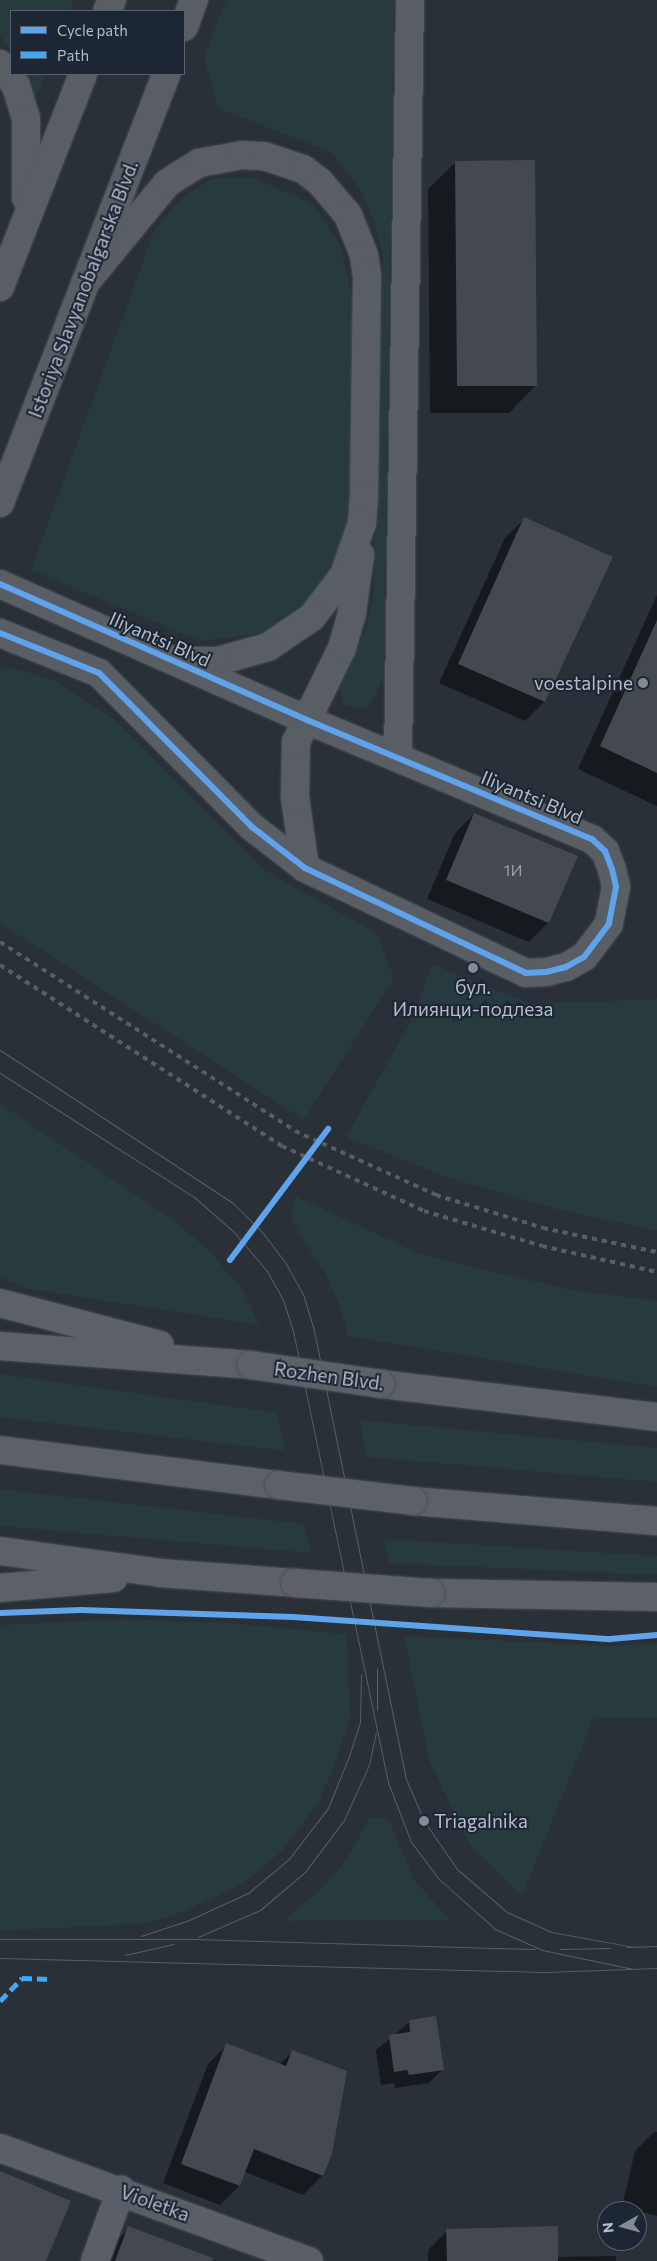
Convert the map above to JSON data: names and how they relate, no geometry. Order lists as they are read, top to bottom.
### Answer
{
  "streets": {
    "main road": ["Istoriya Slavyanobalgarska Blvd.", "Iliyantsi Blvd", "Rozhen Blvd."],
    "street": ["Violetka"]
  },
  "places": ["voestalpine", "бул. Илиянци-подлеза", "Triagalnika"],
  "house_numbers": ["1И"],
  "legend": ["Cycle path", "Path"],
  "north": "left"
}
